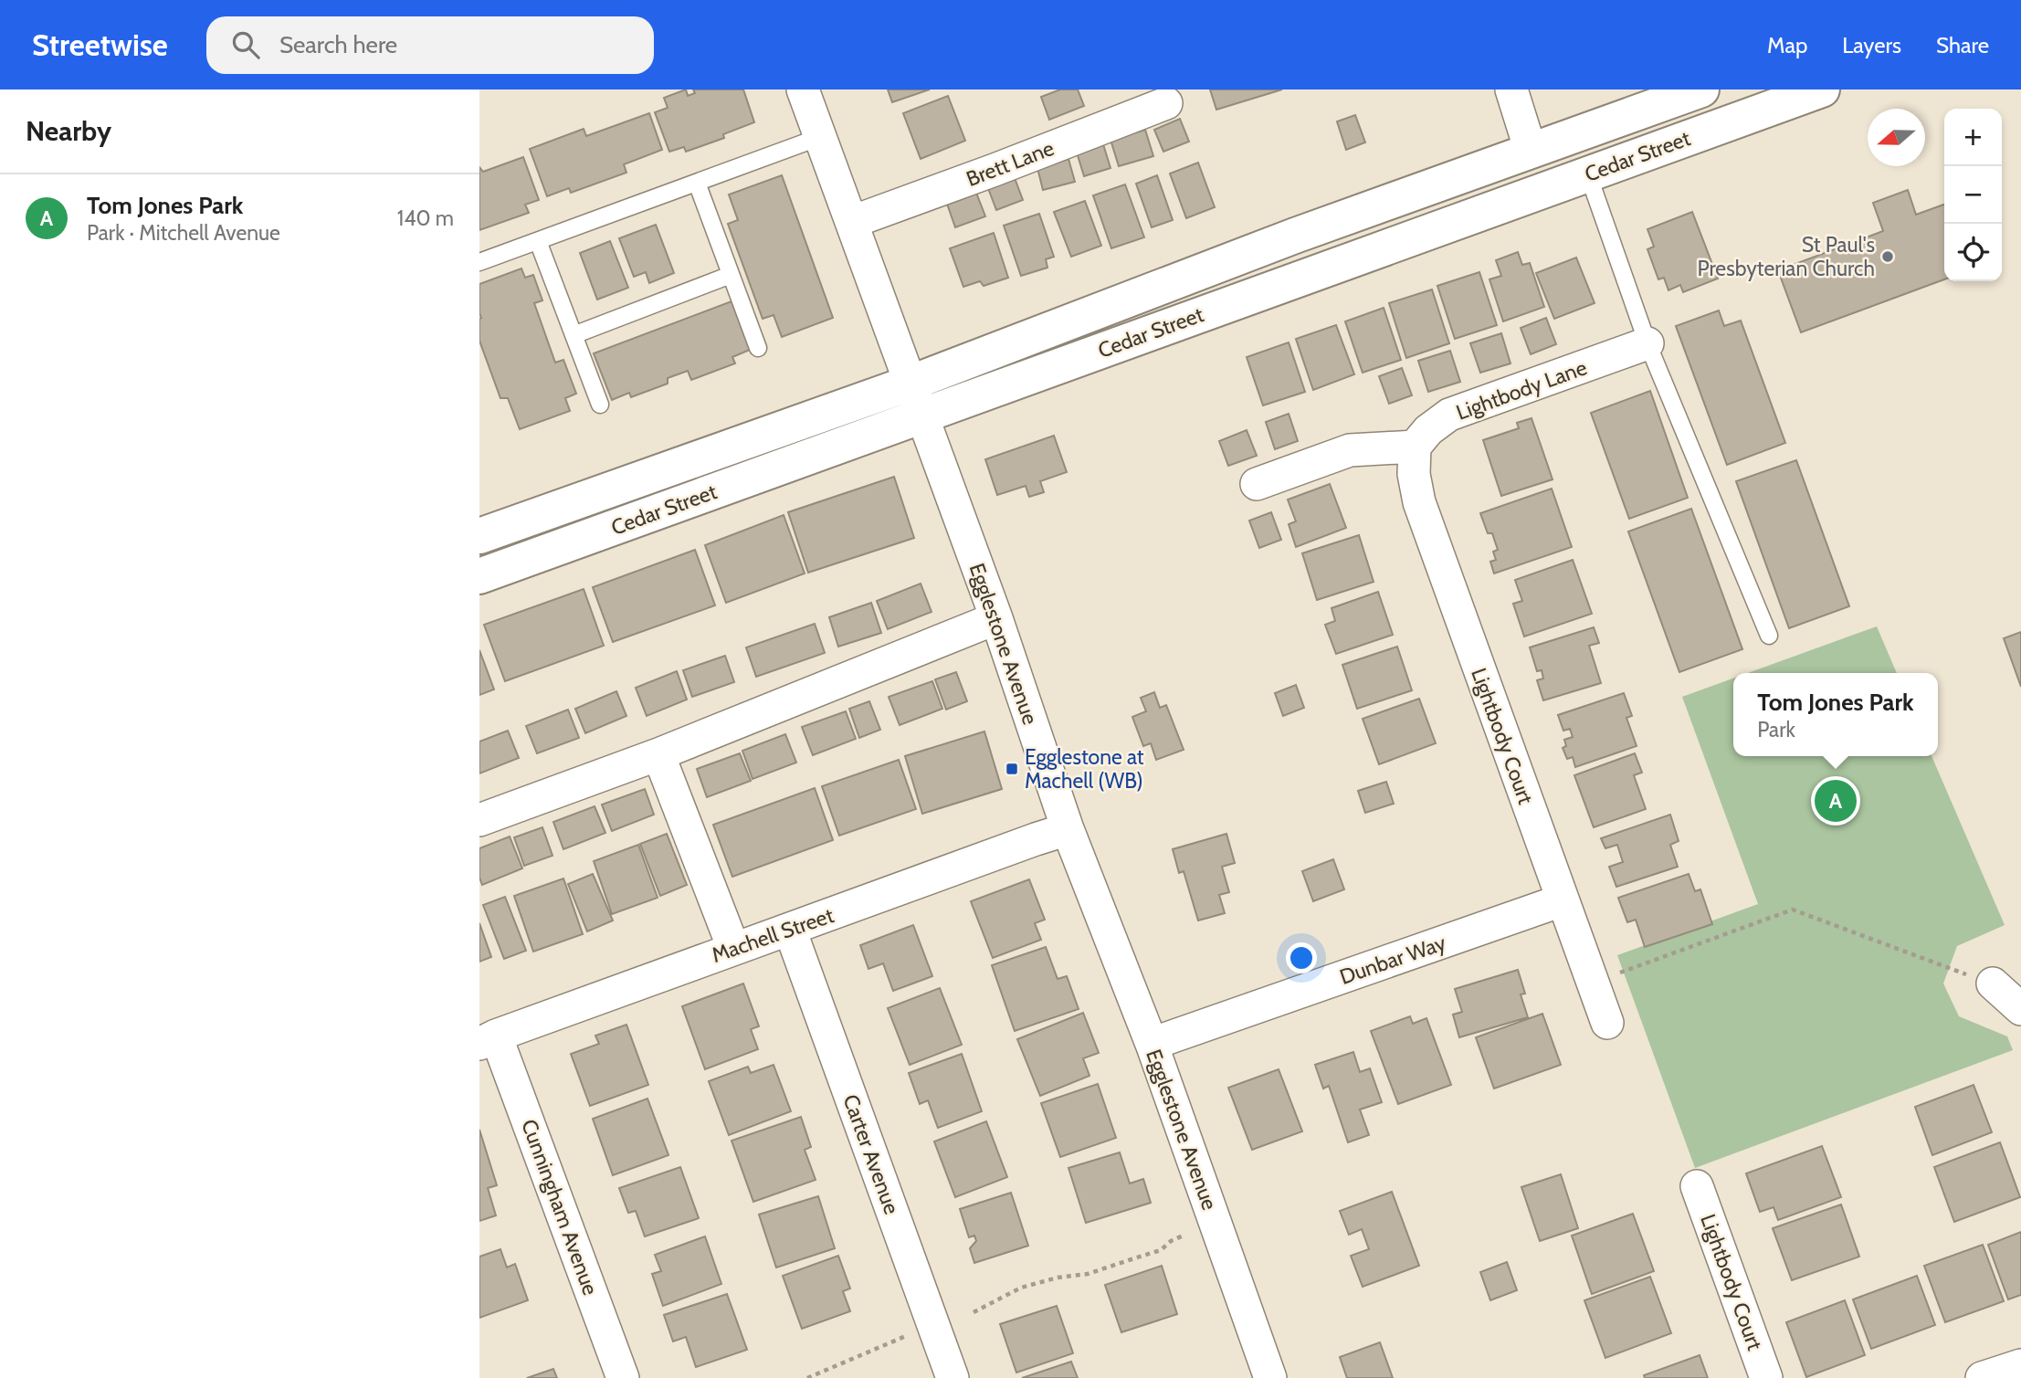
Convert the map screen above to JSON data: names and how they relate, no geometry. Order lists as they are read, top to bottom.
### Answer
{
  "streets": {
    "main road": ["Cedar Street"],
    "street": [
      "Brett Lane",
      "Lightbody Lane",
      "Egglestone Avenue",
      "Lightbody Court",
      "Machell Street",
      "Dunbar Way",
      "Carter Avenue",
      "Cunningham Avenue"
    ]
  },
  "crossings": [
    ["Cedar Street", "Egglestone Avenue"],
    ["Brett Lane", "Egglestone Avenue"],
    ["Lightbody Lane", "Lightbody Court"],
    ["Egglestone Avenue", "Machell Street"],
    ["Egglestone Avenue", "Dunbar Way"],
    ["Lightbody Court", "Dunbar Way"],
    ["Machell Street", "Carter Avenue"],
    ["Machell Street", "Cunningham Avenue"]
  ],
  "places": {
    "other": ["St Paul's Presbyterian Church"],
    "transit": ["Egglestone at Machell (WB)"]
  },
  "north": "left",
  "page": {
    "header": "Streetwise",
    "search": "Search here",
    "nav": ["Map", "Layers", "Share"],
    "heading": "Nearby",
    "map_buttons": ["+", "−"],
    "list": [
      {
        "mark": "A",
        "name": "Tom Jones Park",
        "note": "Park · Mitchell Avenue",
        "value": "140 m"
      }
    ],
    "popup": ["Tom Jones Park", "Park"],
    "pins": "A"
  }
}
